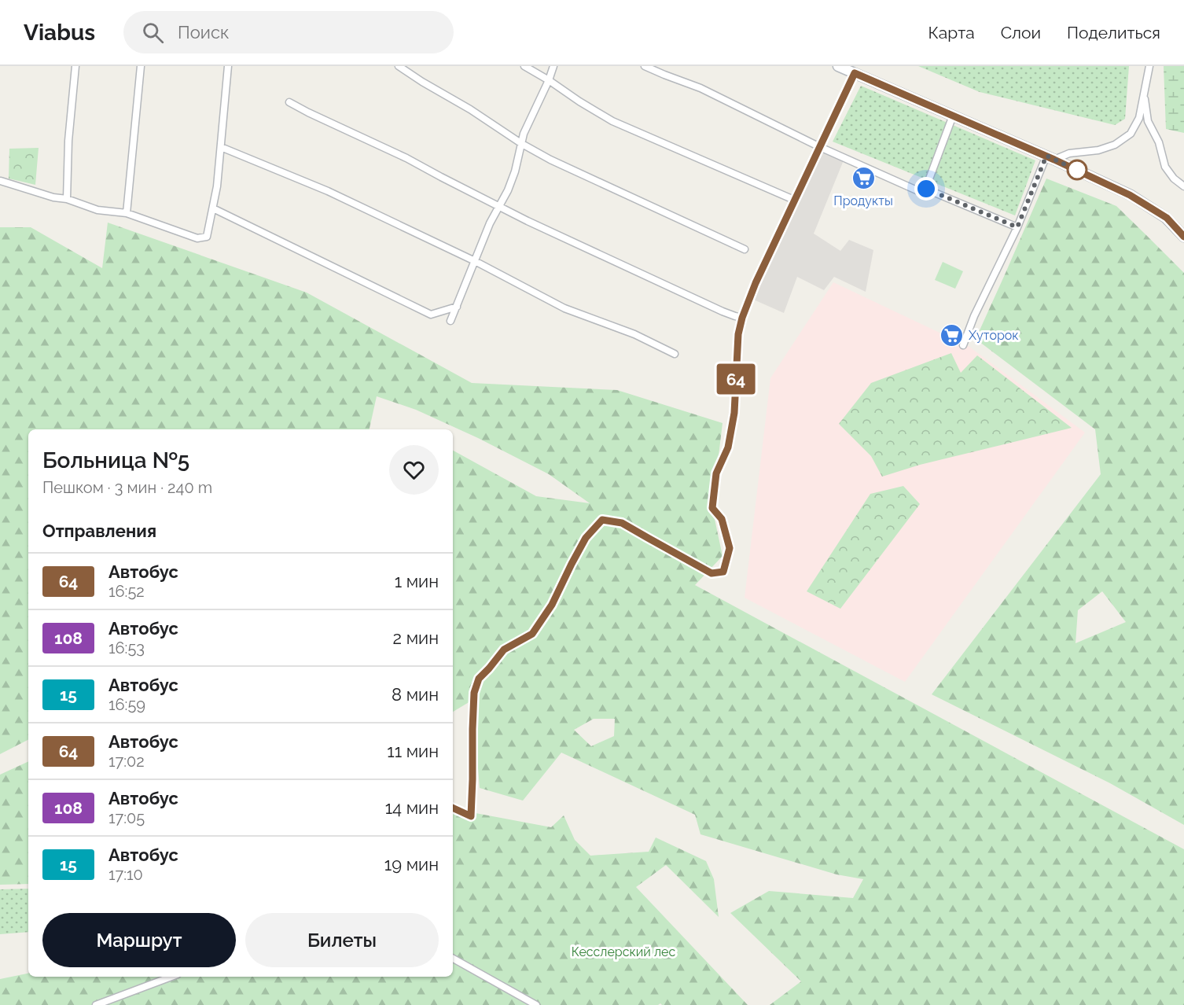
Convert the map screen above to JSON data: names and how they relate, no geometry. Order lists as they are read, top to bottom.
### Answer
{
  "parks": ["Кесслерский лес"],
  "places": {
    "supermarket": ["Продукты", "Хуторок"]
  },
  "lines": ["bus line 64"],
  "page": {
    "header": "Viabus",
    "search": "Поиск",
    "nav": ["Карта", "Слои", "Поделиться"],
    "on_map": "64",
    "heading": [
      ["Больница №5", "Пешком · 3 мин · 240 m"],
      "Отправления"
    ],
    "list": [
      {
        "mark": "64",
        "name": "Автобус",
        "note": "16:52",
        "value": "1 мин"
      },
      {
        "mark": "108",
        "name": "Автобус",
        "note": "16:53",
        "value": "2 мин"
      },
      {
        "mark": "15",
        "name": "Автобус",
        "note": "16:59",
        "value": "8 мин"
      },
      {
        "mark": "64",
        "name": "Автобус",
        "note": "17:02",
        "value": "11 мин"
      },
      {
        "mark": "108",
        "name": "Автобус",
        "note": "17:05",
        "value": "14 мин"
      },
      {
        "mark": "15",
        "name": "Автобус",
        "note": "17:10",
        "value": "19 мин"
      }
    ],
    "buttons": ["Маршрут", "Билеты"]
  }
}
